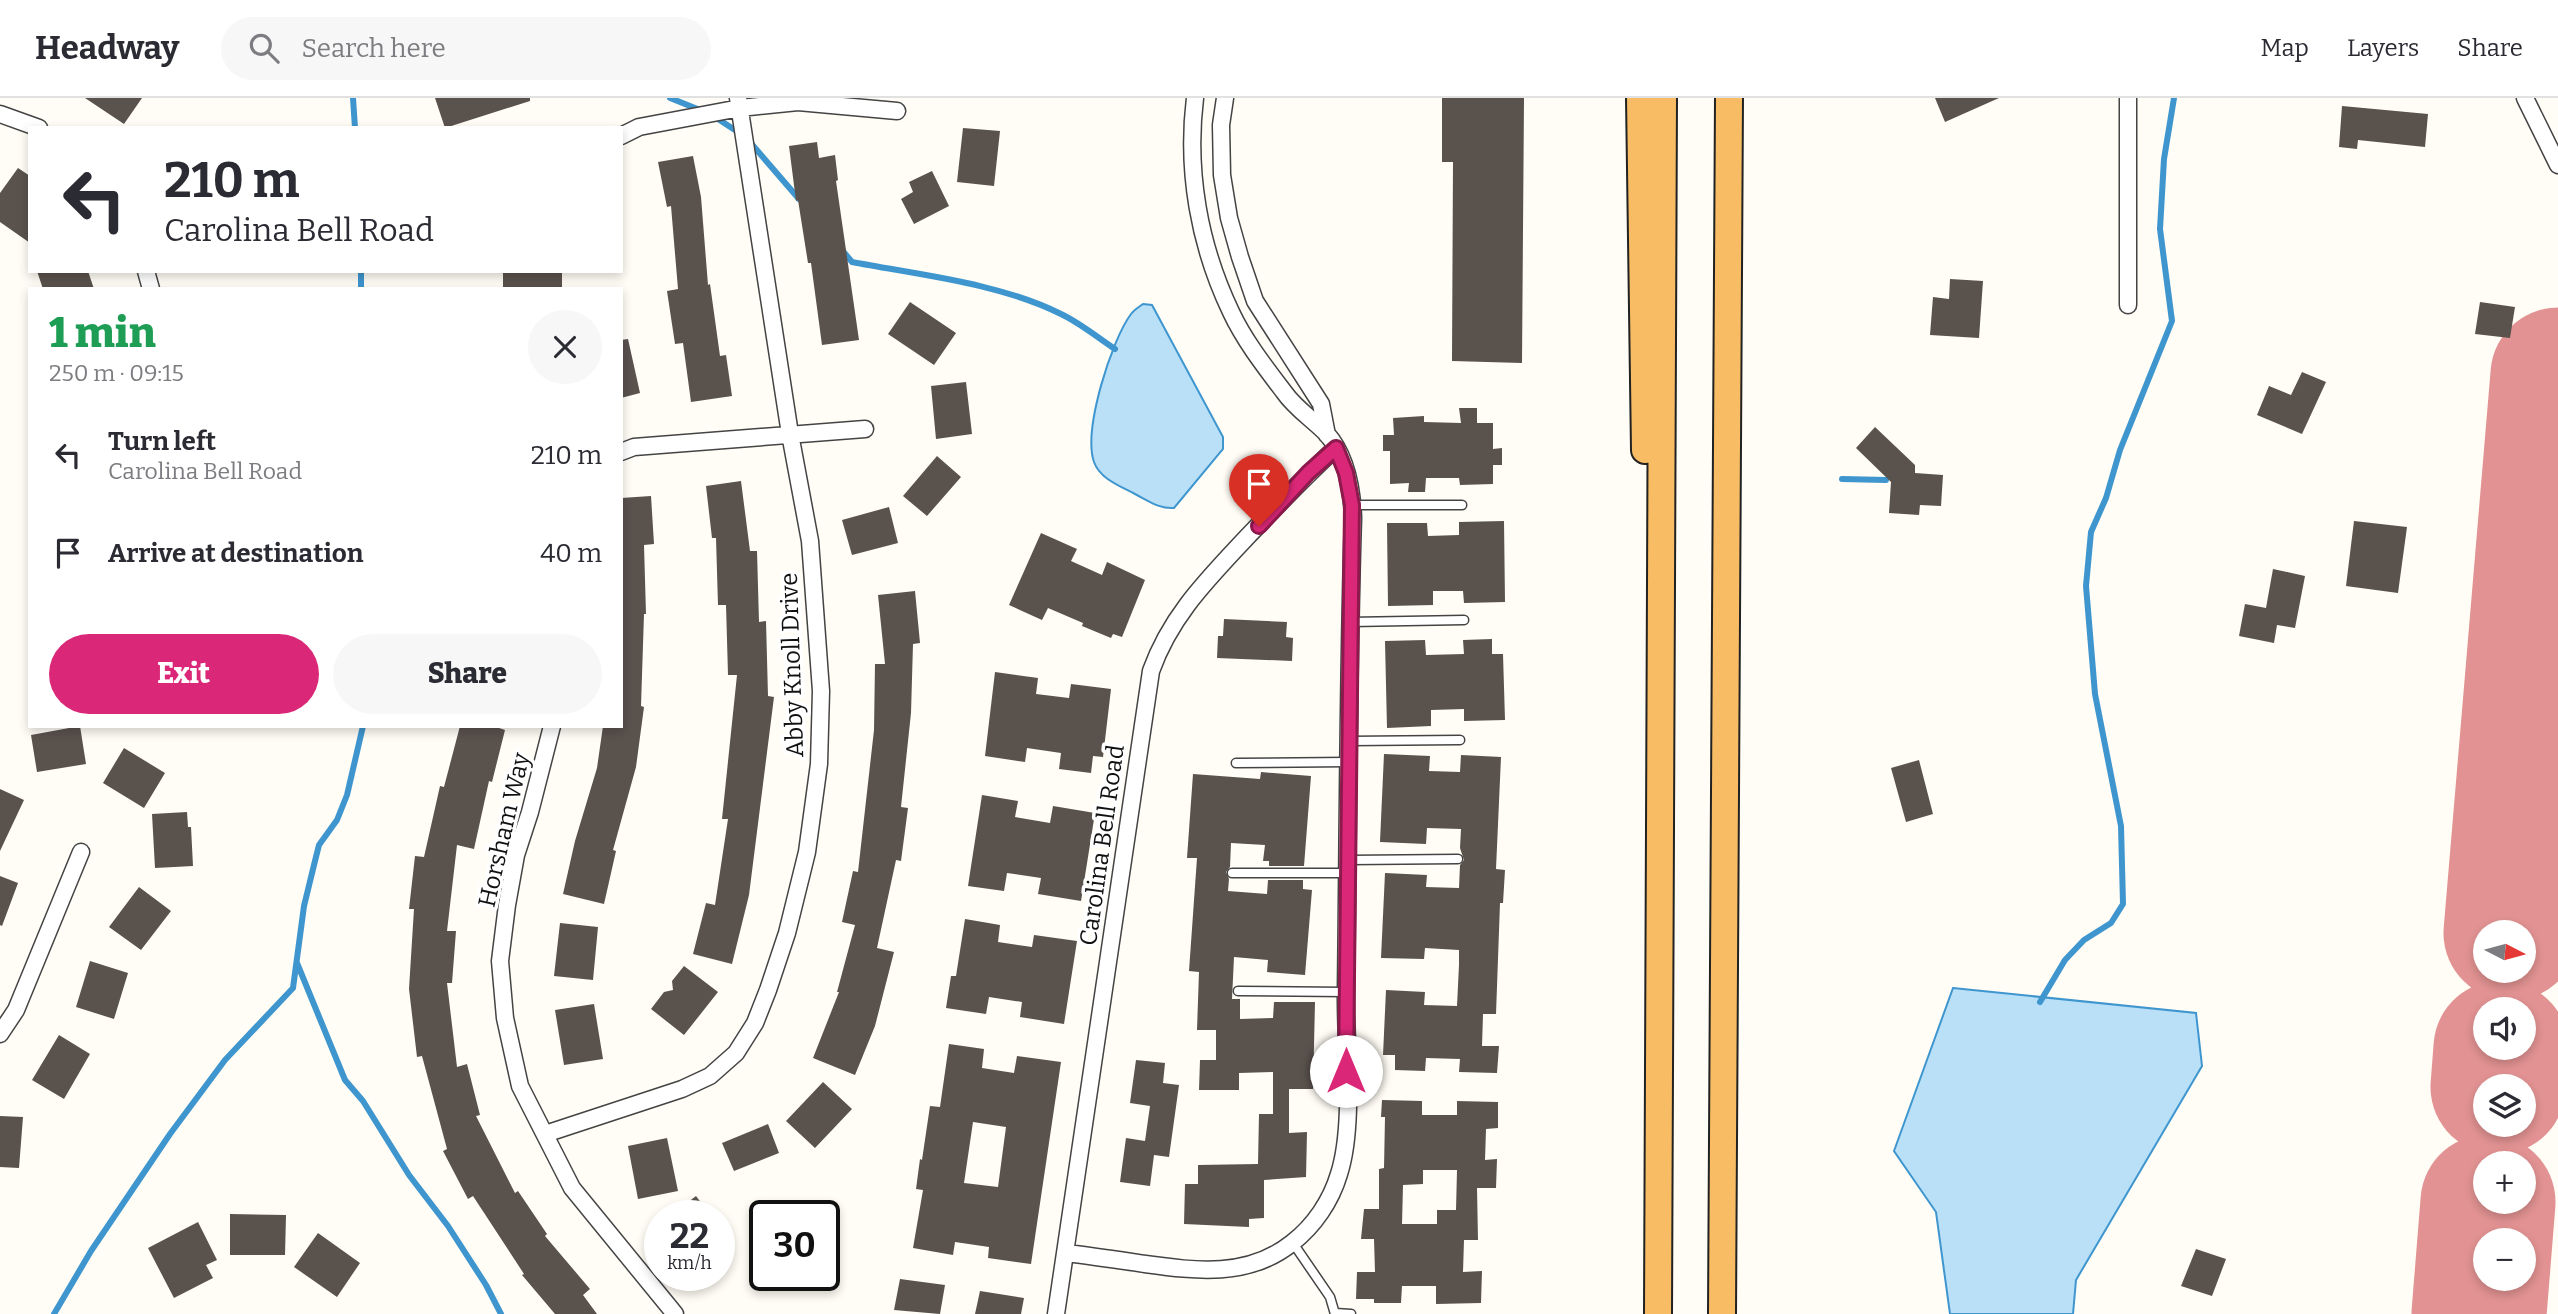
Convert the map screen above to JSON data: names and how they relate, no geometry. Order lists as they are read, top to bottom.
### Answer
{
  "streets": {
    "street": ["Abby Knoll Drive", "Horsham Way", "Carolina Bell Road"]
  },
  "crossings": [
    ["Abby Knoll Drive", "Horsham Way"]
  ],
  "north": "right",
  "page": {
    "header": "Headway",
    "search": "Search here",
    "nav": ["Map", "Layers", "Share"],
    "turn": ["210 m", "Carolina Bell Road"],
    "heading": ["1 min", "250 m · 09:15"],
    "list": [
      {
        "name": "Turn left",
        "note": "Carolina Bell Road",
        "value": "210 m"
      },
      {
        "name": "Arrive at destination",
        "value": "40 m"
      }
    ],
    "buttons": ["Exit", "Share"],
    "map_buttons": ["+", "−"],
    "speed": "22 km/h",
    "limit": "30"
  }
}
